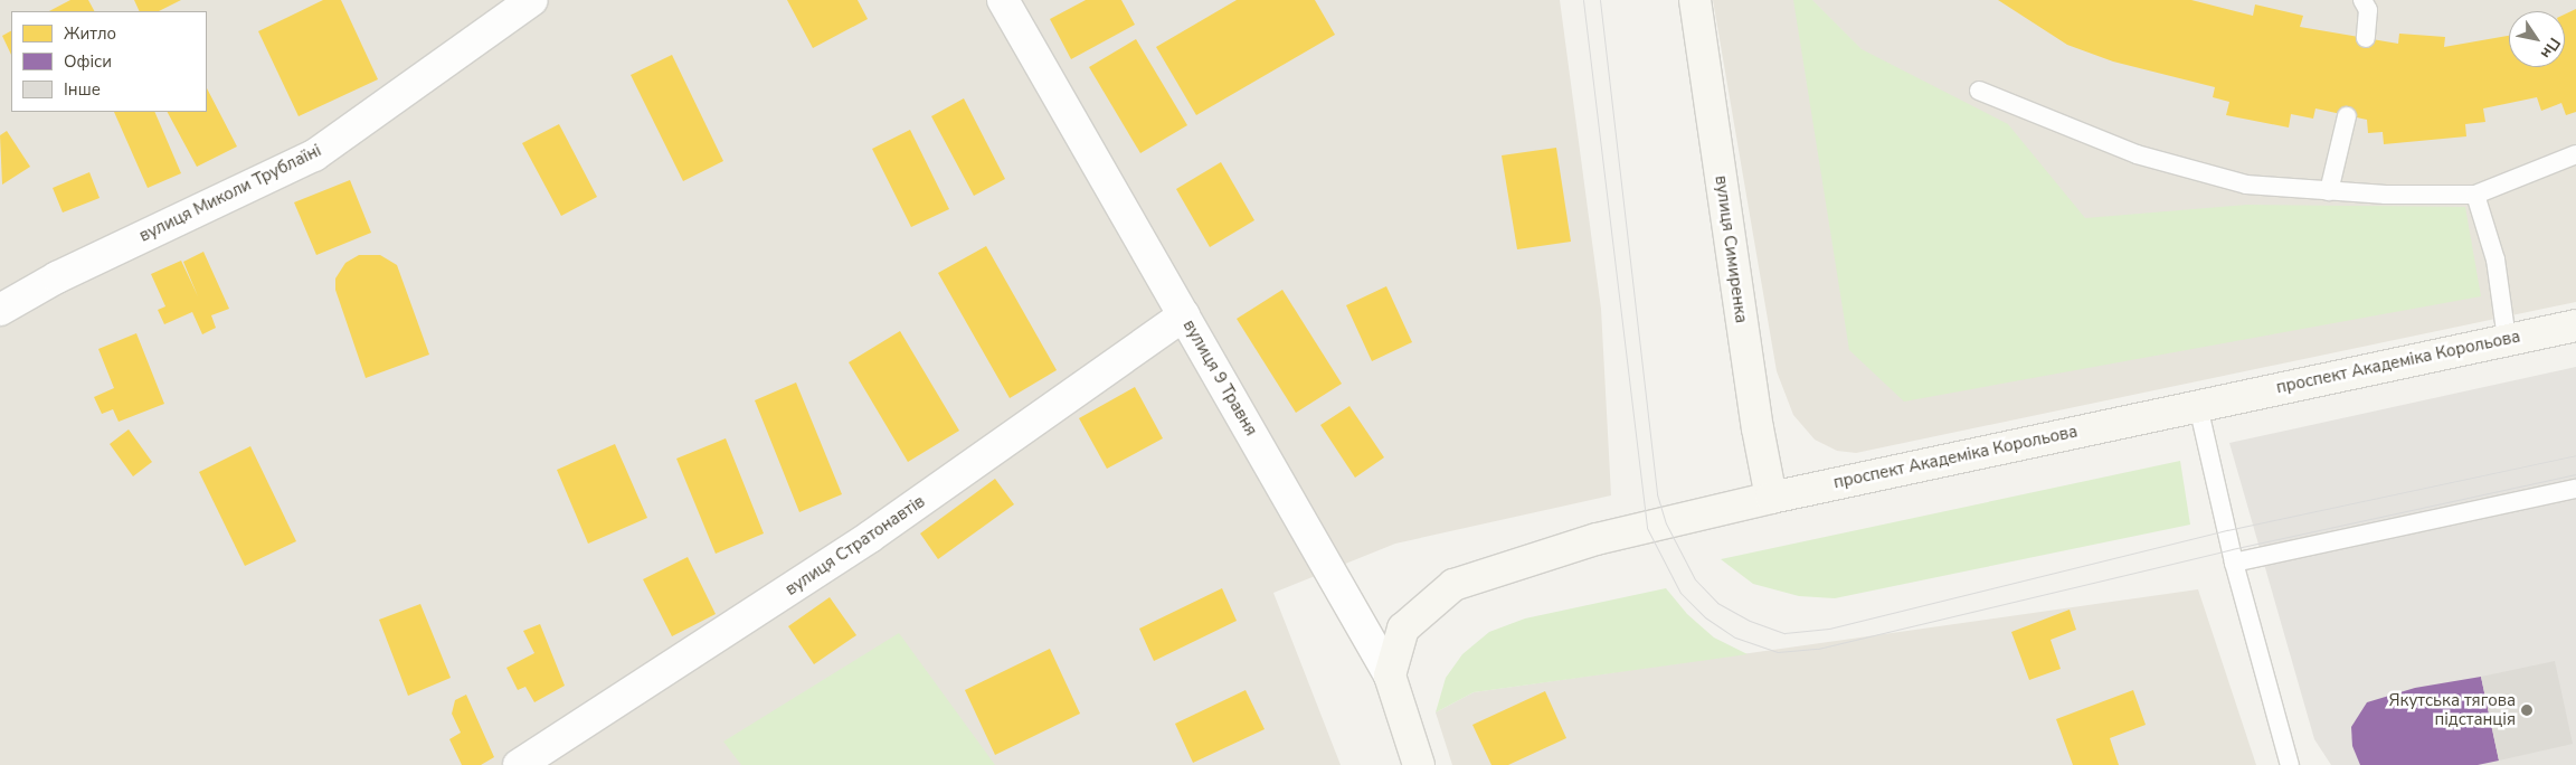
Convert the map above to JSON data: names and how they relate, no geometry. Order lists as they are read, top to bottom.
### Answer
{
  "streets": {
    "main road": ["вулиця Симиренка", "проспект Академіка Корольова", "вулиця 9 Травня"],
    "street": ["вулиця Миколи Трублаїні", "вулиця Стратонавтів"]
  },
  "crossings": [
    ["вулиця Симиренка", "проспект Академіка Корольова"],
    ["проспект Академіка Корольова", "вулиця 9 Травня"],
    ["вулиця 9 Травня", "вулиця Стратонавтів"]
  ],
  "places": ["Якутська тягова підстанція"],
  "legend": ["Житло", "Офіси", "Інше"],
  "north": "bottom right"
}
